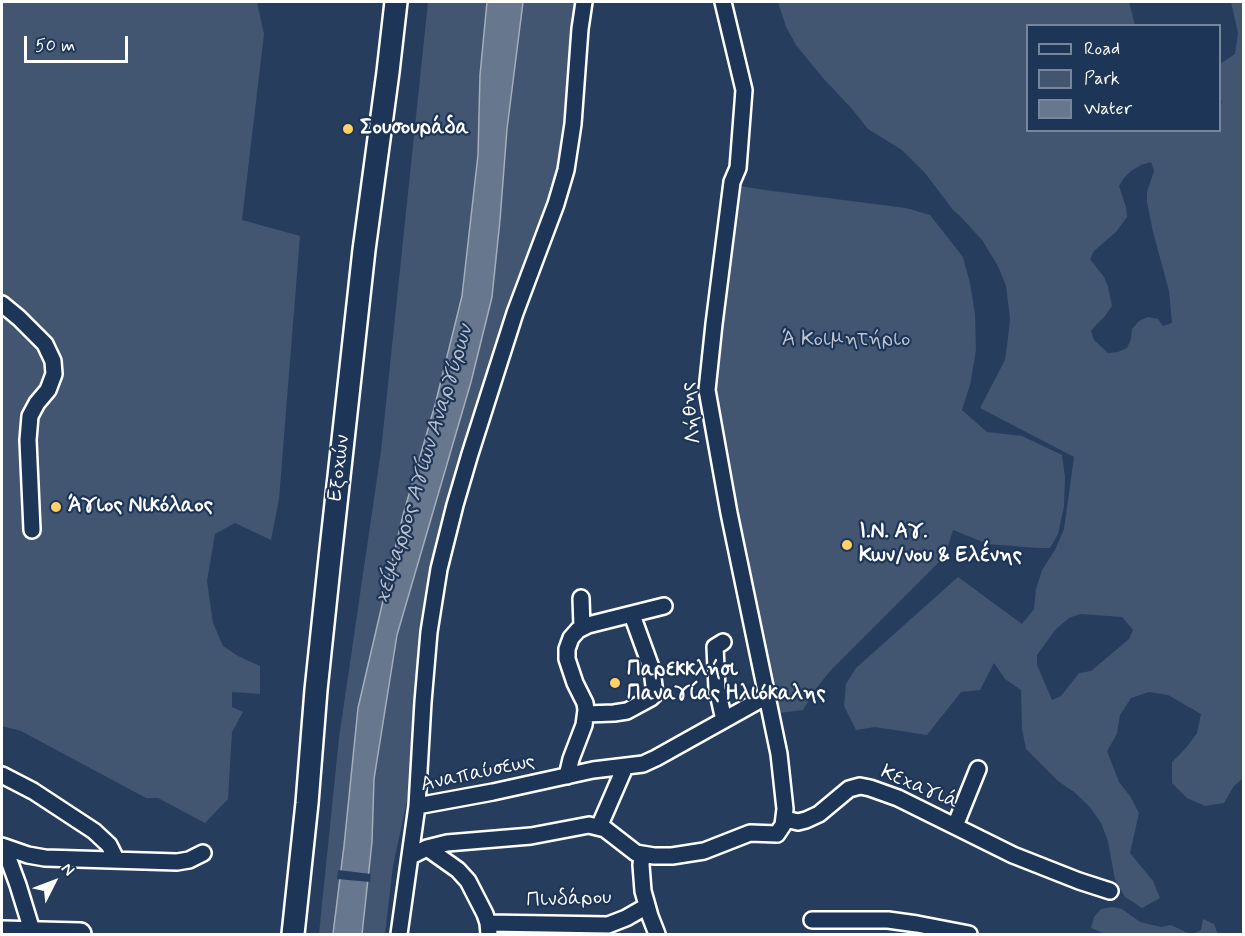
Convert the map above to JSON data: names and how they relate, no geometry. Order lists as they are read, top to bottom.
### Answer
{
  "streets": {
    "main road": ["Εξοχών"],
    "street": [
      "Λήθης",
      "Αναπαύσεως",
      "Κεχαγιά",
      "Πινδάρου"
    ]
  },
  "crossings": [
    ["Λήθης", "Αναπαύσεως"],
    ["Λήθης", "Κεχαγιά"]
  ],
  "water": ["χείμαρρος Αγίων Αναργύρων"],
  "parks": ["Ά Κοιμητήριο"],
  "places": [
    "Σουσουράδα",
    "Άγιος Νικόλαος",
    "Ι.Ν. Αγ. Κων/νου & Ελένης",
    "Παρεκκλήσι Παναγίας Ηλιόκαλης"
  ],
  "legend": ["Road", "Park", "Water"],
  "scale_bar": "50 m",
  "north": "top right"
}
